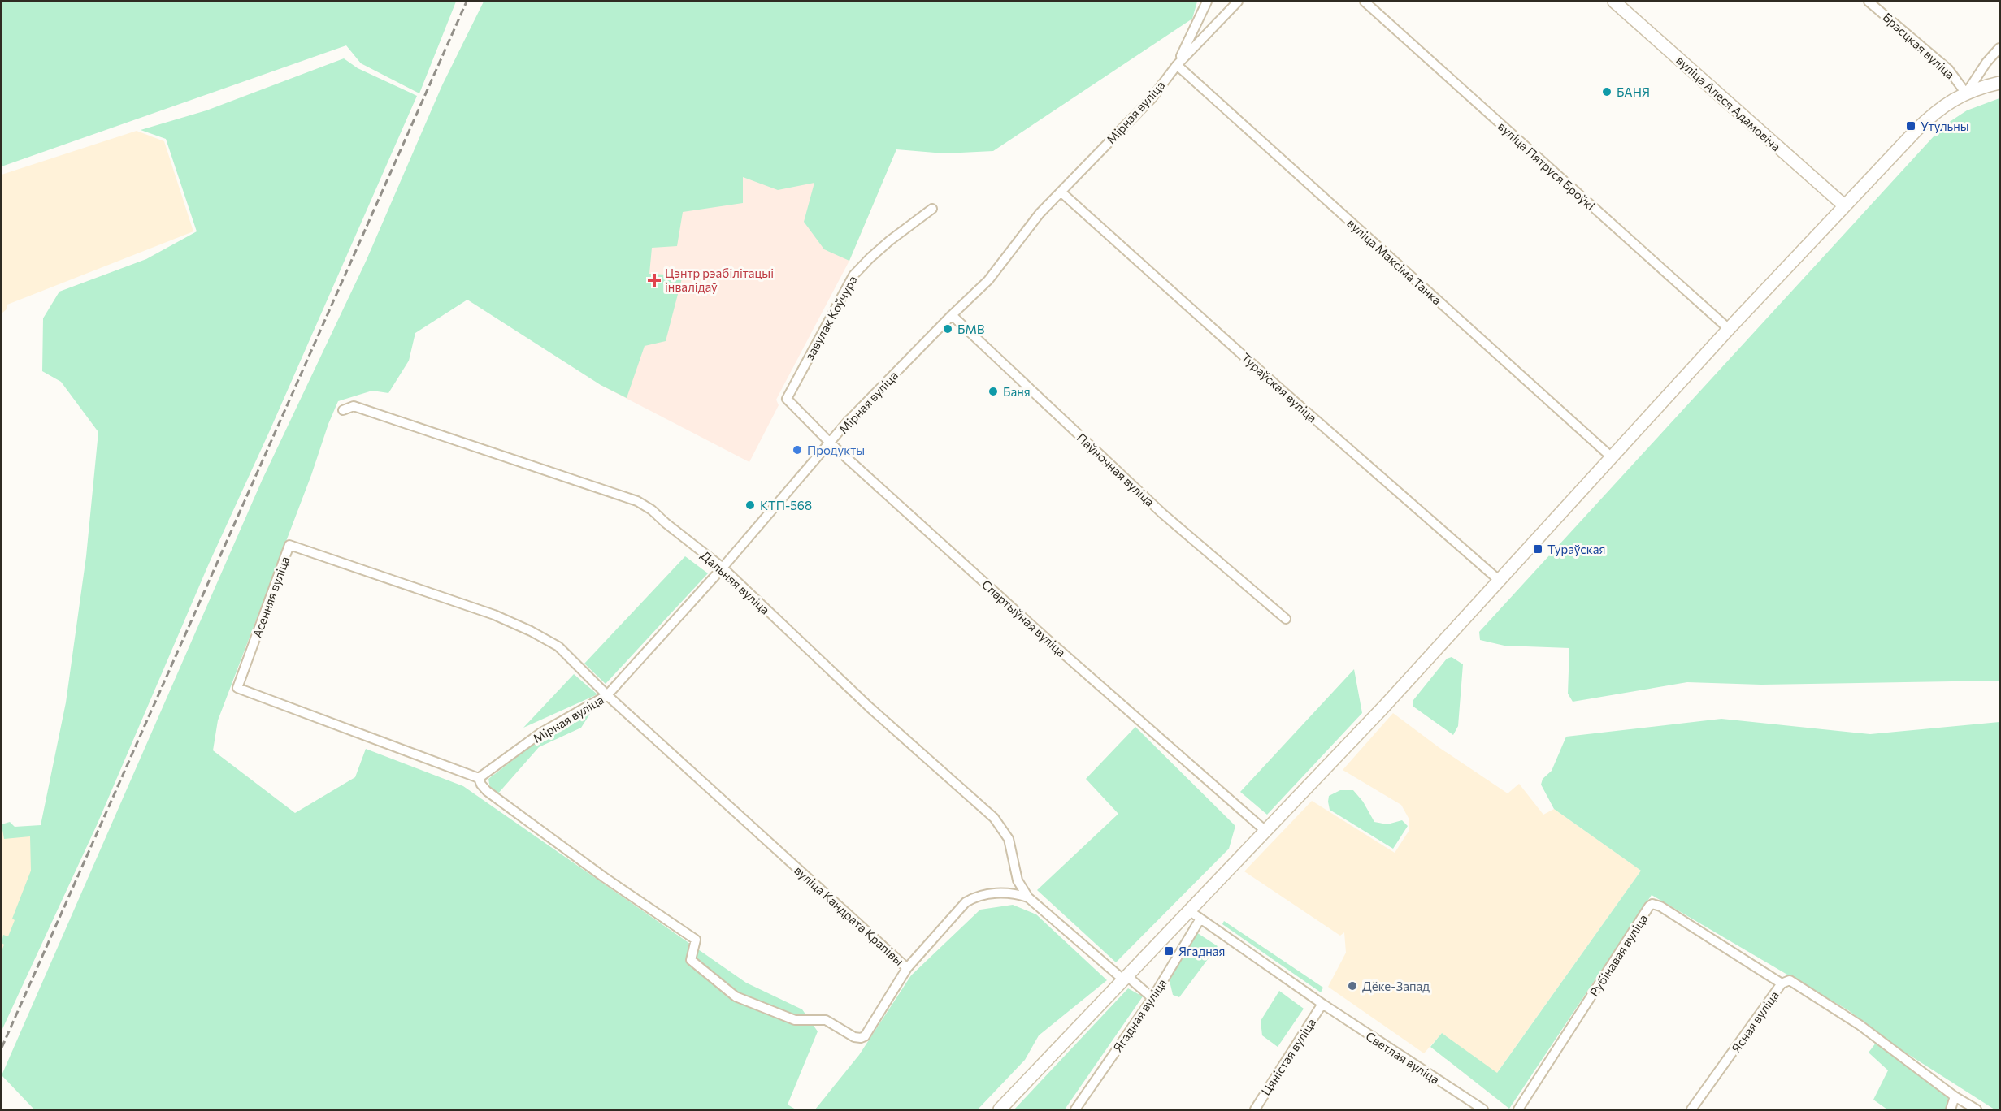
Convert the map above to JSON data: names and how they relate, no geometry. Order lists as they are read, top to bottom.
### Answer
{
  "streets": {
    "main road": ["вуліца Алеся Адамовіча"],
    "street": [
      "Брэсцкая вуліца",
      "Мірная вуліца",
      "вуліца Пятруся Броўкі",
      "вуліца Максіма Танка",
      "завулак Коўчура",
      "Тураўская вуліца",
      "Паўночная вуліца",
      "Дальняя вуліца",
      "Асенняя вуліца",
      "Спартыўная вуліца",
      "вуліца Кандрата Крапівы",
      "Рубінавая вуліца",
      "Ягадная вуліца",
      "Ясная вуліца",
      "Цяністая вуліца",
      "Светлая вуліца"
    ]
  },
  "crossings": [
    ["Мірная вуліца", "вуліца Максіма Танка"],
    ["Мірная вуліца", "Тураўская вуліца"],
    ["Мірная вуліца", "Паўночная вуліца"],
    ["Мірная вуліца", "Дальняя вуліца"],
    ["Мірная вуліца", "Асенняя вуліца"],
    ["Мірная вуліца", "Спартыўная вуліца"],
    ["Мірная вуліца", "вуліца Кандрата Крапівы"],
    ["завулак Коўчура", "Спартыўная вуліца"],
    ["Асенняя вуліца", "вуліца Кандрата Крапівы"],
    ["Рубінавая вуліца", "Ясная вуліца"],
    ["Ягадная вуліца", "Светлая вуліца"],
    ["Цяністая вуліца", "Светлая вуліца"]
  ],
  "places": {
    "other": [
      "БАНЯ",
      "БМВ",
      "Баня",
      "Продукты",
      "КТП-568",
      "Дёке-Запад"
    ],
    "transit": ["Утульны", "Тураўская", "Ягадная"],
    "health": ["Цэнтр рэабілітацыі інвалідаў"]
  }
}
